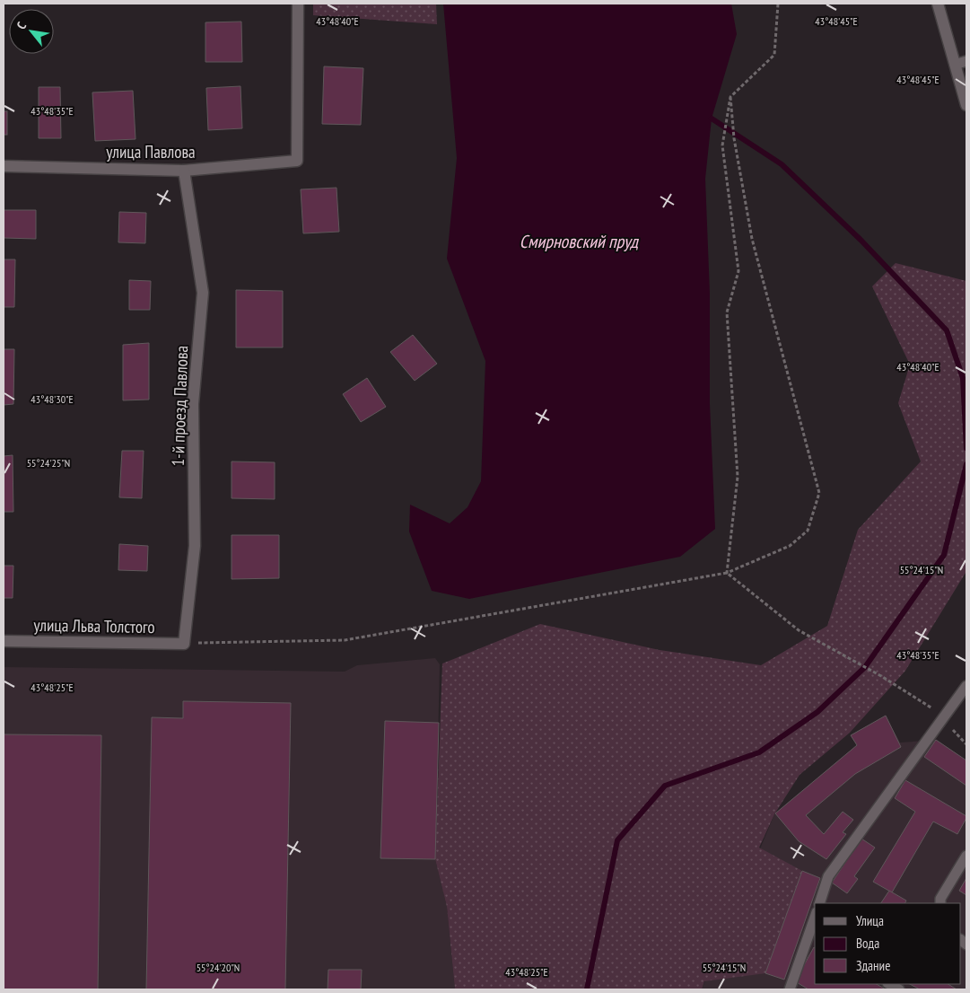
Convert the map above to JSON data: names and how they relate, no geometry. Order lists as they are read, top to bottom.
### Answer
{
  "streets": {
    "street": ["улица Павлова", "1-й проезд Павлова", "улица Льва Толстого"]
  },
  "crossings": [
    ["улица Павлова", "1-й проезд Павлова"],
    ["1-й проезд Павлова", "улица Льва Толстого"]
  ],
  "water": ["Смирновский пруд"],
  "legend": ["Улица", "Вода", "Здание"],
  "north": "top left",
  "coordinates": [
    "43°48'40\"E",
    "43°48'45\"E",
    "43°48'35\"E",
    "43°48'30\"E",
    "55°24'25\"N",
    "55°24'15\"N",
    "43°48'25\"E",
    "55°24'20\"N"
  ]
}
